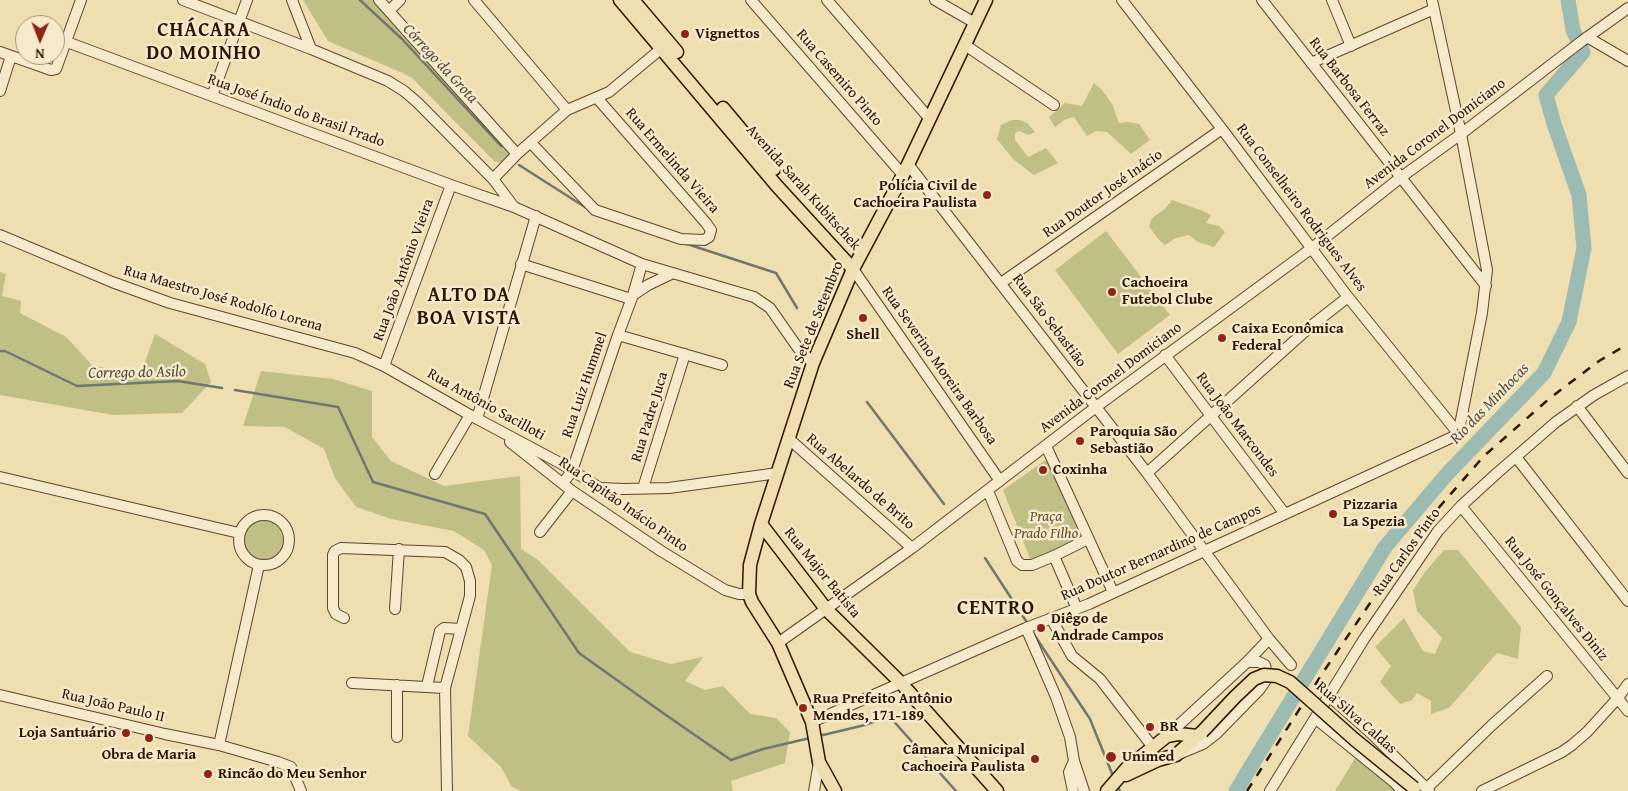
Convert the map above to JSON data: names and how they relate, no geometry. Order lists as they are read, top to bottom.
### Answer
{
  "streets": {
    "main road": [
      "Avenida Sarah Kubitschek",
      "Rua Sete de Setembro",
      "Rua Major Batista",
      "Rua Silva Caldas"
    ],
    "street": [
      "Rua Casemiro Pinto",
      "Rua Barbosa Ferraz",
      "Rua José Índio do Brasil Prado",
      "Avenida Coronel Domiciano",
      "Rua Ermelinda Vieira",
      "Rua Doutor José Inácio",
      "Rua Conselheiro Rodrigues Alves",
      "Rua João Antônio Vieira",
      "Rua Maestro José Rodolfo Lorena",
      "Rua São Sebastião",
      "Rua Severino Moreira Barbosa",
      "Rua Luiz Hummel",
      "Rua Antônio Sacilloti",
      "Rua Padre Juca",
      "Rua João Marcondes",
      "Rua Abelardo de Brito",
      "Rua Capitão Inácio Pinto",
      "Rua Carlos Pinto",
      "Rua Doutor Bernardino de Campos",
      "Rua José Gonçalves Diniz",
      "Rua João Paulo II"
    ]
  },
  "crossings": [
    ["Rua Casemiro Pinto", "Rua São Sebastião"],
    ["Rua Casemiro Pinto", "Rua Sete de Setembro"],
    ["Rua Barbosa Ferraz", "Avenida Coronel Domiciano"],
    ["Rua José Índio do Brasil Prado", "Rua João Antônio Vieira"],
    ["Rua José Índio do Brasil Prado", "Rua Sete de Setembro"],
    ["Rua José Índio do Brasil Prado", "Rua Luiz Hummel"],
    ["Avenida Coronel Domiciano", "Rua Conselheiro Rodrigues Alves"],
    ["Avenida Coronel Domiciano", "Rua São Sebastião"],
    ["Avenida Coronel Domiciano", "Rua Severino Moreira Barbosa"],
    ["Avenida Coronel Domiciano", "Rua João Marcondes"],
    ["Avenida Coronel Domiciano", "Rua Abelardo de Brito"],
    ["Avenida Coronel Domiciano", "Rua Major Batista"],
    ["Avenida Sarah Kubitschek", "Rua Sete de Setembro"],
    ["Avenida Sarah Kubitschek", "Rua Severino Moreira Barbosa"],
    ["Rua Doutor José Inácio", "Rua Conselheiro Rodrigues Alves"],
    ["Rua Doutor José Inácio", "Rua São Sebastião"],
    ["Rua Conselheiro Rodrigues Alves", "Rua Doutor Bernardino de Campos"],
    ["Rua João Antônio Vieira", "Rua Maestro José Rodolfo Lorena"],
    ["Rua João Antônio Vieira", "Rua Antônio Sacilloti"],
    ["Rua Maestro José Rodolfo Lorena", "Rua Antônio Sacilloti"],
    ["Rua São Sebastião", "Rua Sete de Setembro"],
    ["Rua São Sebastião", "Rua Doutor Bernardino de Campos"],
    ["Rua Sete de Setembro", "Rua Severino Moreira Barbosa"],
    ["Rua Sete de Setembro", "Rua Abelardo de Brito"],
    ["Rua Sete de Setembro", "Rua Capitão Inácio Pinto"],
    ["Rua Sete de Setembro", "Rua Major Batista"],
    ["Rua Luiz Hummel", "Rua Antônio Sacilloti"],
    ["Rua Luiz Hummel", "Rua Capitão Inácio Pinto"],
    ["Rua Antônio Sacilloti", "Rua Capitão Inácio Pinto"],
    ["Rua João Marcondes", "Rua Doutor Bernardino de Campos"],
    ["Rua Carlos Pinto", "Rua José Gonçalves Diniz"],
    ["Rua Doutor Bernardino de Campos", "Rua Major Batista"]
  ],
  "districts": ["CHÁCARA DO MOINHO", "ALTO DA BOA VISTA", "CENTRO"],
  "water": ["Córrego da Grota", "Corrego do Asilo", "Rio das Minhocas"],
  "parks": ["Praça Prado Filho"],
  "places": [
    "Vignettos",
    "Polícia Civil de Cachoeira Paulista",
    "Cachoeira Futebol Clube",
    "Shell",
    "Caixa Econômica Federal",
    "Paroquia São Sebastião",
    "Coxinha",
    "Pizzaria La Spezia",
    "Diêgo de Andrade Campos",
    "Rua Prefeito Antônio Mendes, 171-189",
    "BR",
    "Loja Santuário",
    "Obra de Maria",
    "Unimed",
    "Câmara Municipal Cachoeira Paulista",
    "Rincão do Meu Senhor"
  ],
  "north": "bottom"
}
